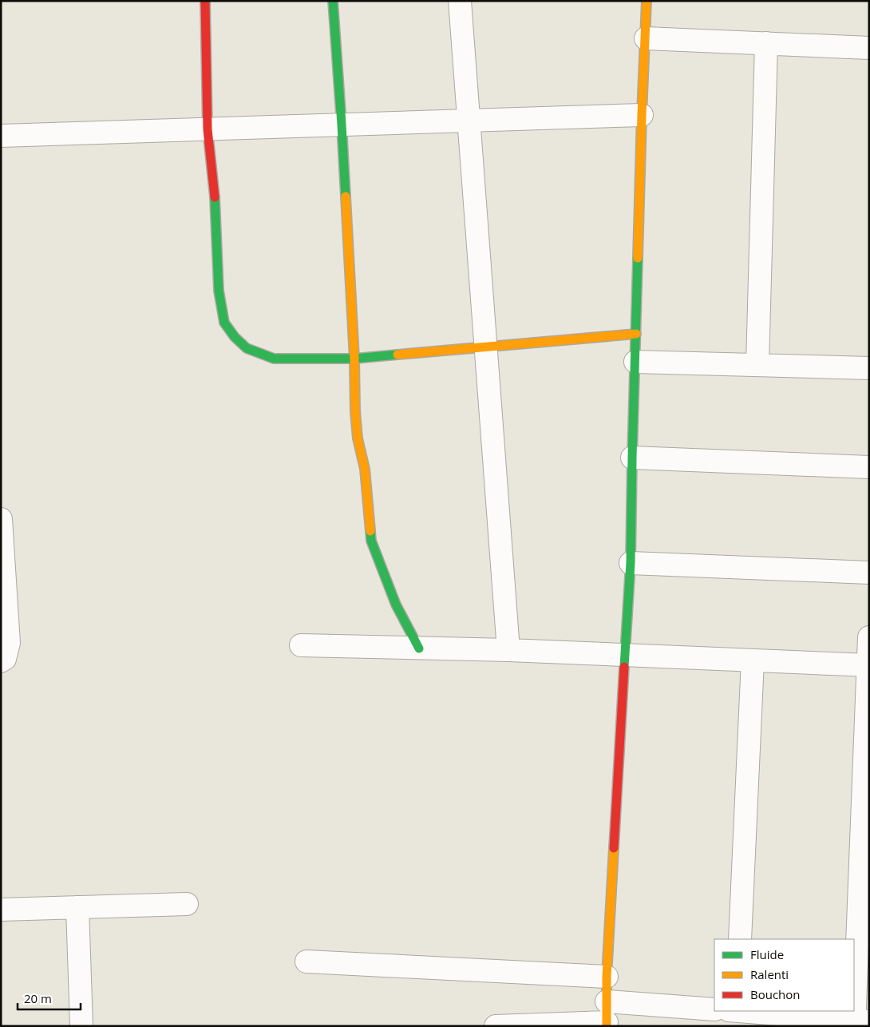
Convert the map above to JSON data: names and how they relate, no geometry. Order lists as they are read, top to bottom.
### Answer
{
  "legend": ["Fluide", "Ralenti", "Bouchon"],
  "scale_bar": "20 m"
}
